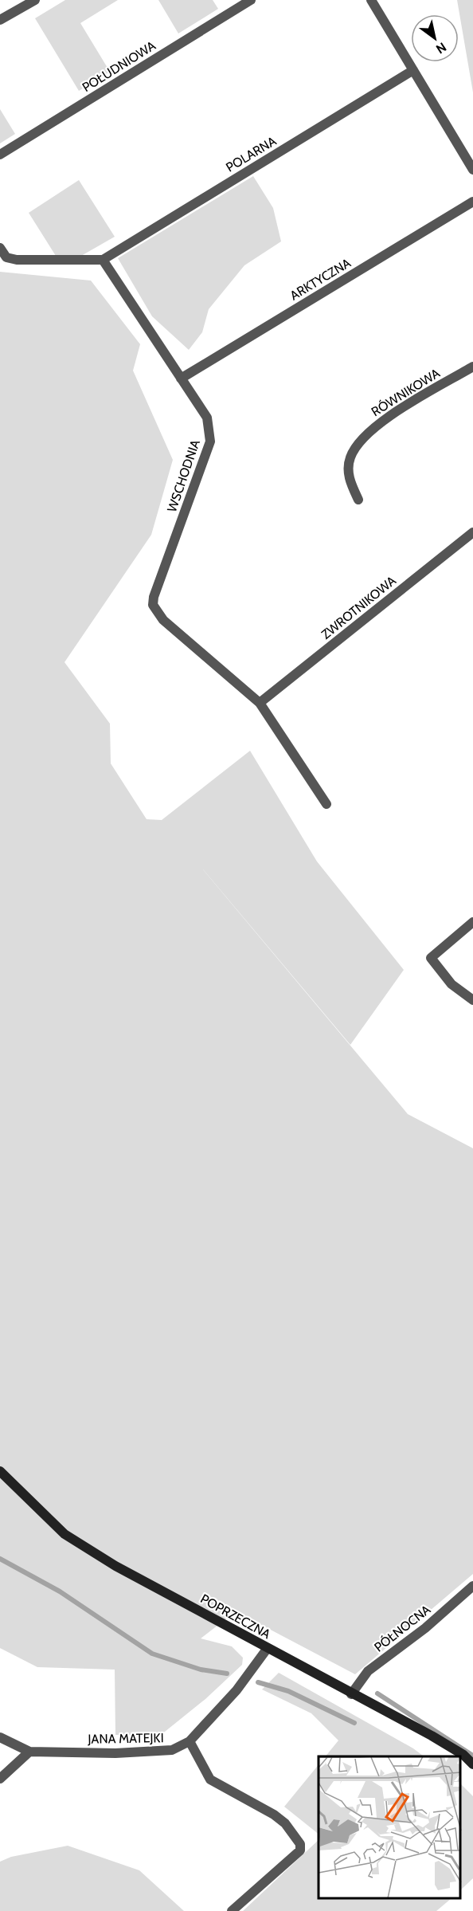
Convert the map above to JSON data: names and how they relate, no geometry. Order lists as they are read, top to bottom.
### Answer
{
  "streets": {
    "street": [
      "POŁUDNIOWA",
      "POLARNA",
      "ARKTYCZNA",
      "RÓWNIKOWA",
      "WSCHODNIA",
      "ZWROTNIKOWA",
      "POPRZECZNA",
      "PÓŁNOCNA",
      "JANA MATEJKI"
    ]
  },
  "crossings": [
    ["POLARNA", "WSCHODNIA"],
    ["ARKTYCZNA", "WSCHODNIA"],
    ["WSCHODNIA", "ZWROTNIKOWA"],
    ["POPRZECZNA", "PÓŁNOCNA"],
    ["POPRZECZNA", "JANA MATEJKI"]
  ],
  "north": "bottom right"
}
